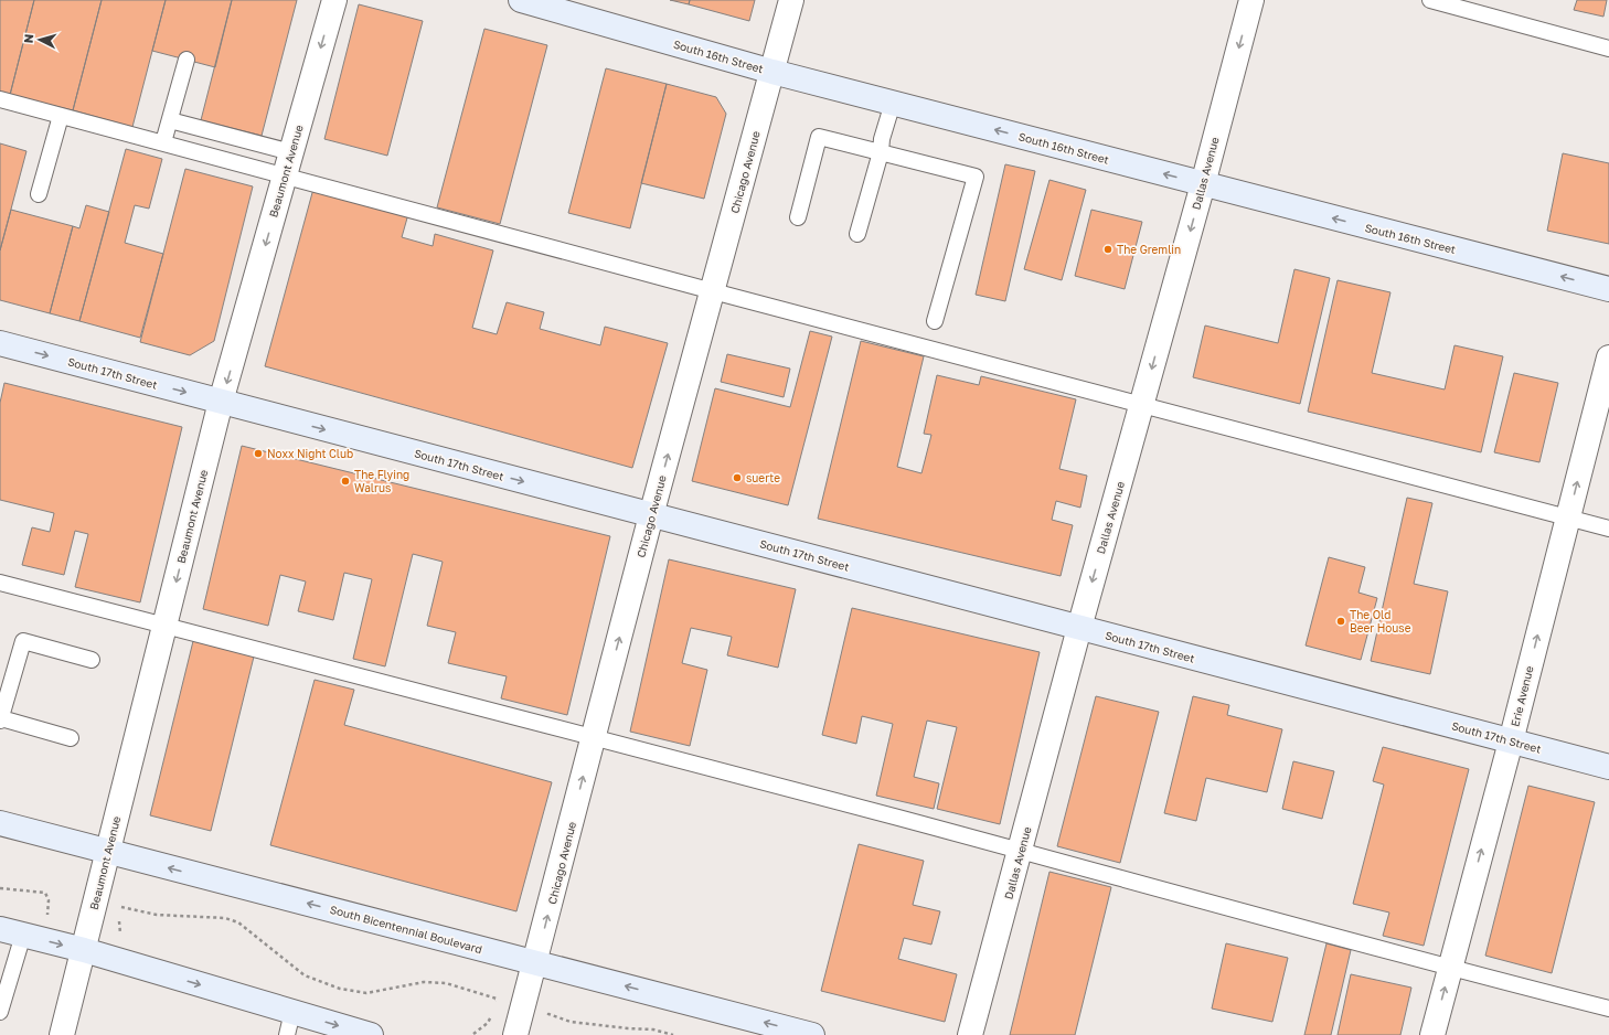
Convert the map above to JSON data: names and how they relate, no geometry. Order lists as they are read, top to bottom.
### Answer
{
  "streets": {
    "street": [
      "South 16th Street",
      "Beaumont Avenue",
      "Chicago Avenue",
      "Dallas Avenue",
      "South 17th Street",
      "Erie Avenue",
      "South Bicentennial Boulevard"
    ]
  },
  "crossings": [
    ["South 16th Street", "Chicago Avenue"],
    ["South 16th Street", "Dallas Avenue"],
    ["Beaumont Avenue", "South 17th Street"],
    ["Beaumont Avenue", "South Bicentennial Boulevard"],
    ["Chicago Avenue", "South 17th Street"],
    ["Chicago Avenue", "South Bicentennial Boulevard"],
    ["Dallas Avenue", "South 17th Street"],
    ["South 17th Street", "Erie Avenue"]
  ],
  "one_way": [
    "South 16th Street",
    "Beaumont Avenue",
    "Chicago Avenue",
    "Dallas Avenue",
    "South 17th Street",
    "Erie Avenue"
  ],
  "places": [
    "The Gremlin",
    "Noxx Night Club",
    "suerte",
    "The Flying Walrus",
    "The Old Beer House"
  ],
  "north": "left"
}
